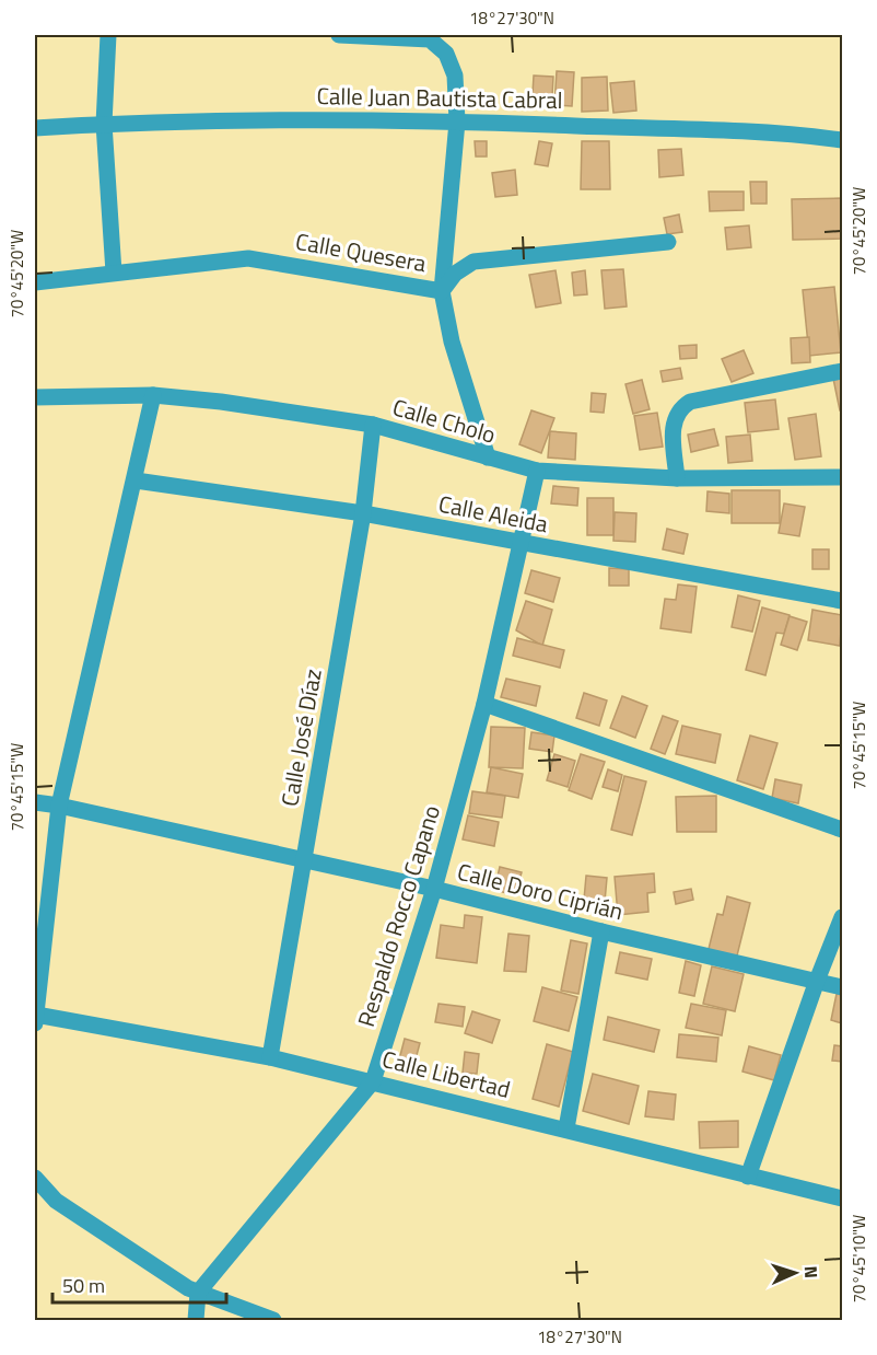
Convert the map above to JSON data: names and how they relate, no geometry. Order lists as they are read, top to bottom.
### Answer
{
  "streets": {
    "street": [
      "Calle Juan Bautista Cabral",
      "Calle Quesera",
      "Calle Cholo",
      "Calle Aleida",
      "Calle José Díaz",
      "Calle Doro Ciprián",
      "Respaldo Rocco Capano",
      "Calle Libertad"
    ]
  },
  "crossings": [
    ["Calle Cholo", "Calle José Díaz"],
    ["Calle Cholo", "Respaldo Rocco Capano"],
    ["Calle Aleida", "Calle José Díaz"],
    ["Calle Aleida", "Respaldo Rocco Capano"],
    ["Calle José Díaz", "Calle Doro Ciprián"],
    ["Calle José Díaz", "Calle Libertad"],
    ["Calle Doro Ciprián", "Respaldo Rocco Capano"],
    ["Respaldo Rocco Capano", "Calle Libertad"]
  ],
  "scale_bar": "50 m",
  "north": "right",
  "coordinates": [
    "18°27'30\"N",
    "70°45'20\"W",
    "70°45'15\"W",
    "70°45'10\"W"
  ]
}
